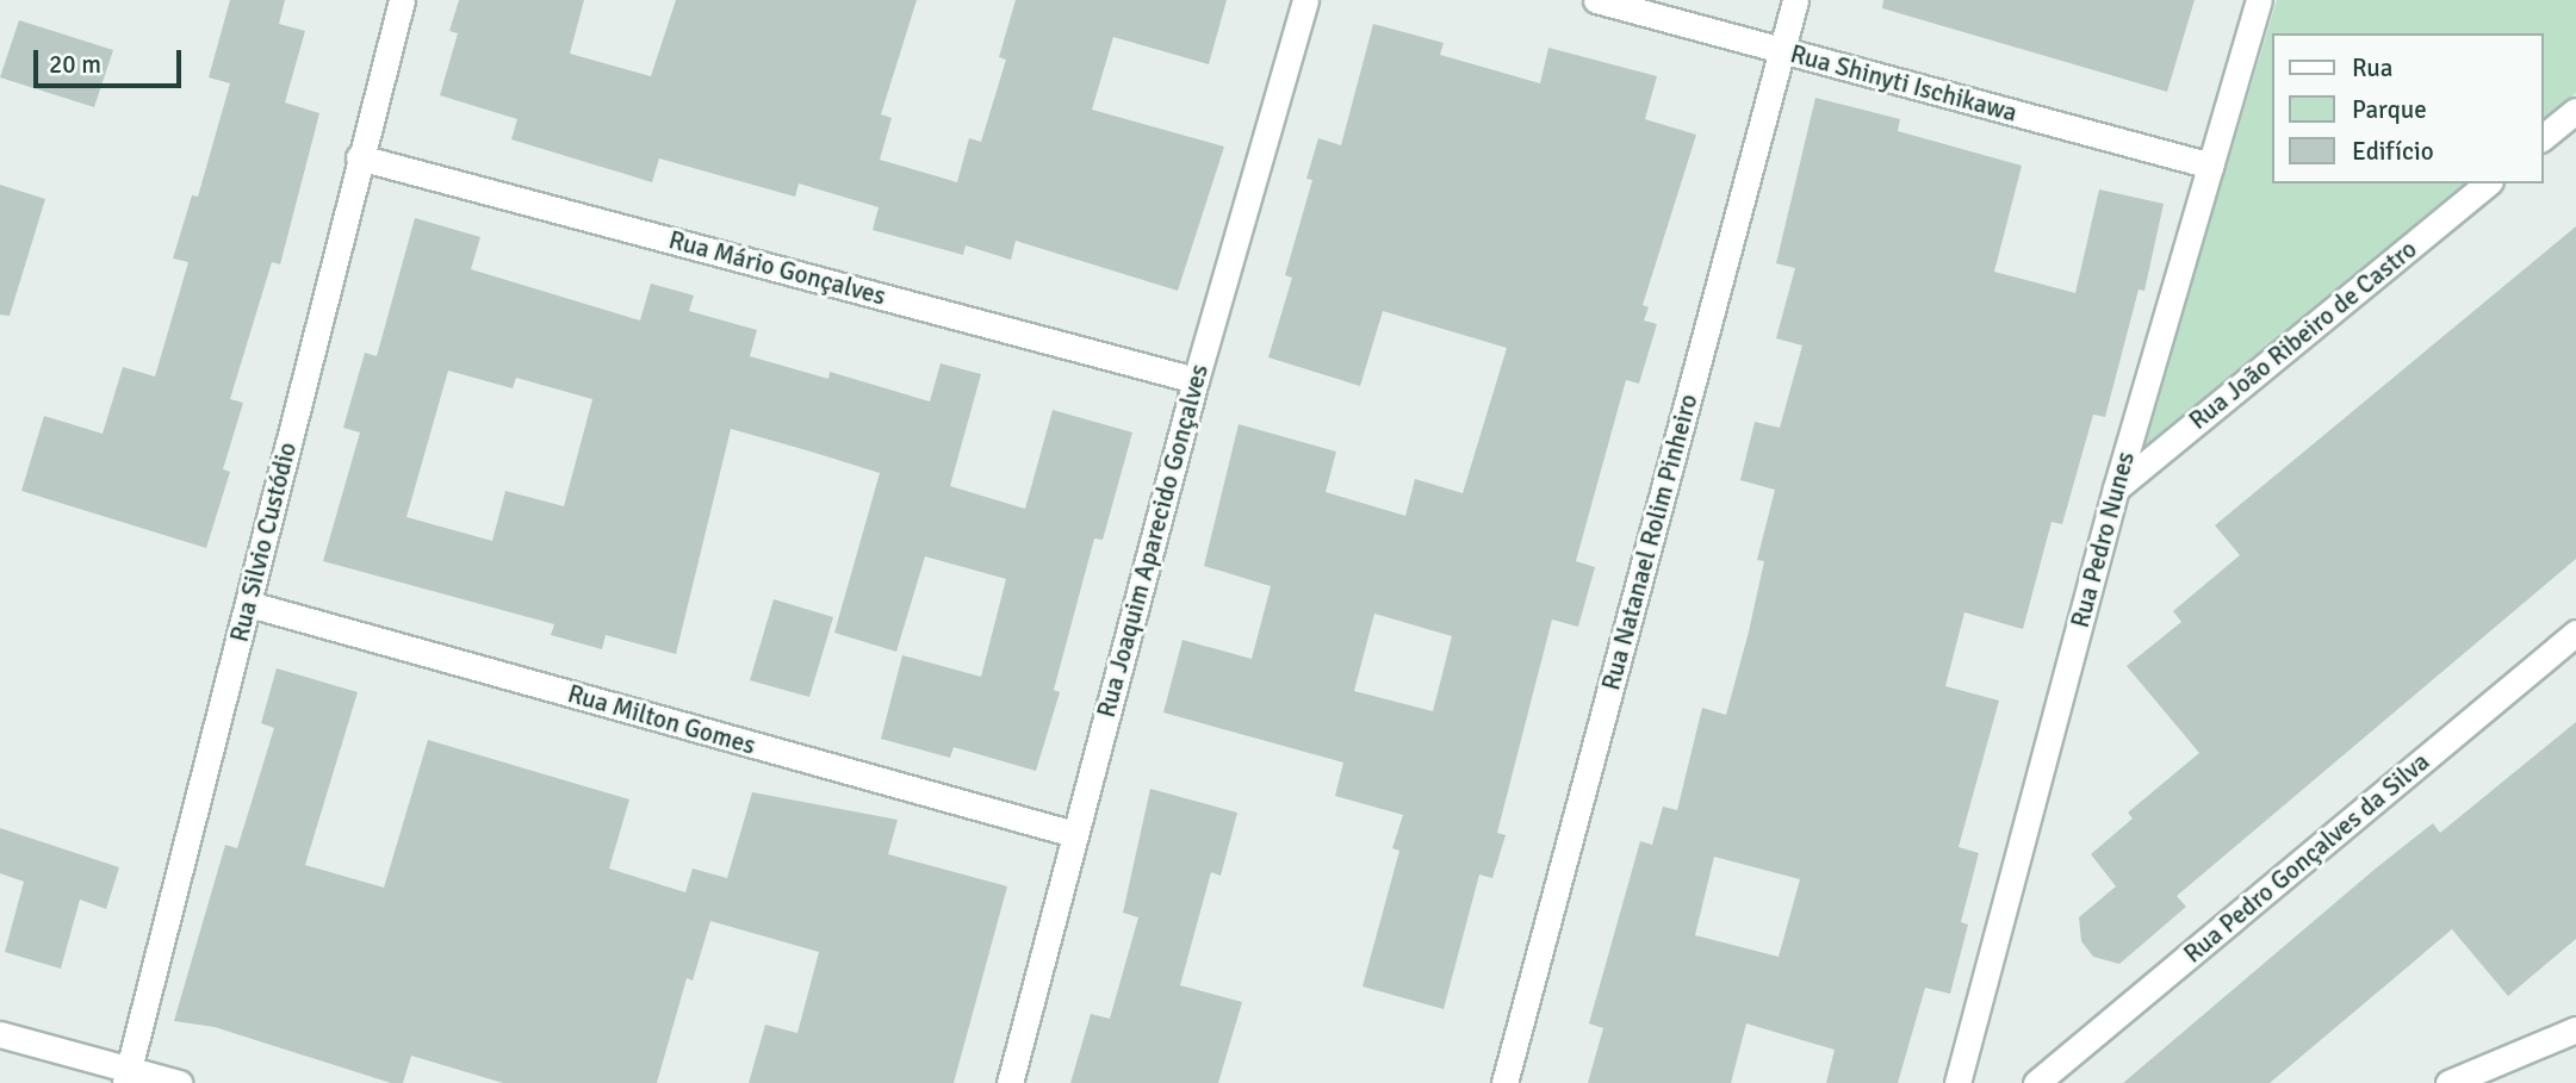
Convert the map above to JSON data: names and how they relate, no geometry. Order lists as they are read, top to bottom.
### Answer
{
  "streets": {
    "street": [
      "Rua Shinyti Ischikawa",
      "Rua Mário Gonçalves",
      "Rua João Ribeiro de Castro",
      "Rua Pedro Nunes",
      "Rua Joaquim Aparecido Gonçalves",
      "Rua Silvio Custódio",
      "Rua Natanael Rolim Pinheiro",
      "Rua Milton Gomes",
      "Rua Pedro Gonçalves da Silva"
    ]
  },
  "crossings": [
    ["Rua Shinyti Ischikawa", "Rua Pedro Nunes"],
    ["Rua Shinyti Ischikawa", "Rua Natanael Rolim Pinheiro"],
    ["Rua Mário Gonçalves", "Rua Joaquim Aparecido Gonçalves"],
    ["Rua Mário Gonçalves", "Rua Silvio Custódio"],
    ["Rua João Ribeiro de Castro", "Rua Pedro Nunes"],
    ["Rua Joaquim Aparecido Gonçalves", "Rua Milton Gomes"],
    ["Rua Silvio Custódio", "Rua Milton Gomes"]
  ],
  "legend": ["Rua", "Parque", "Edifício"],
  "scale_bar": "20 m"
}
